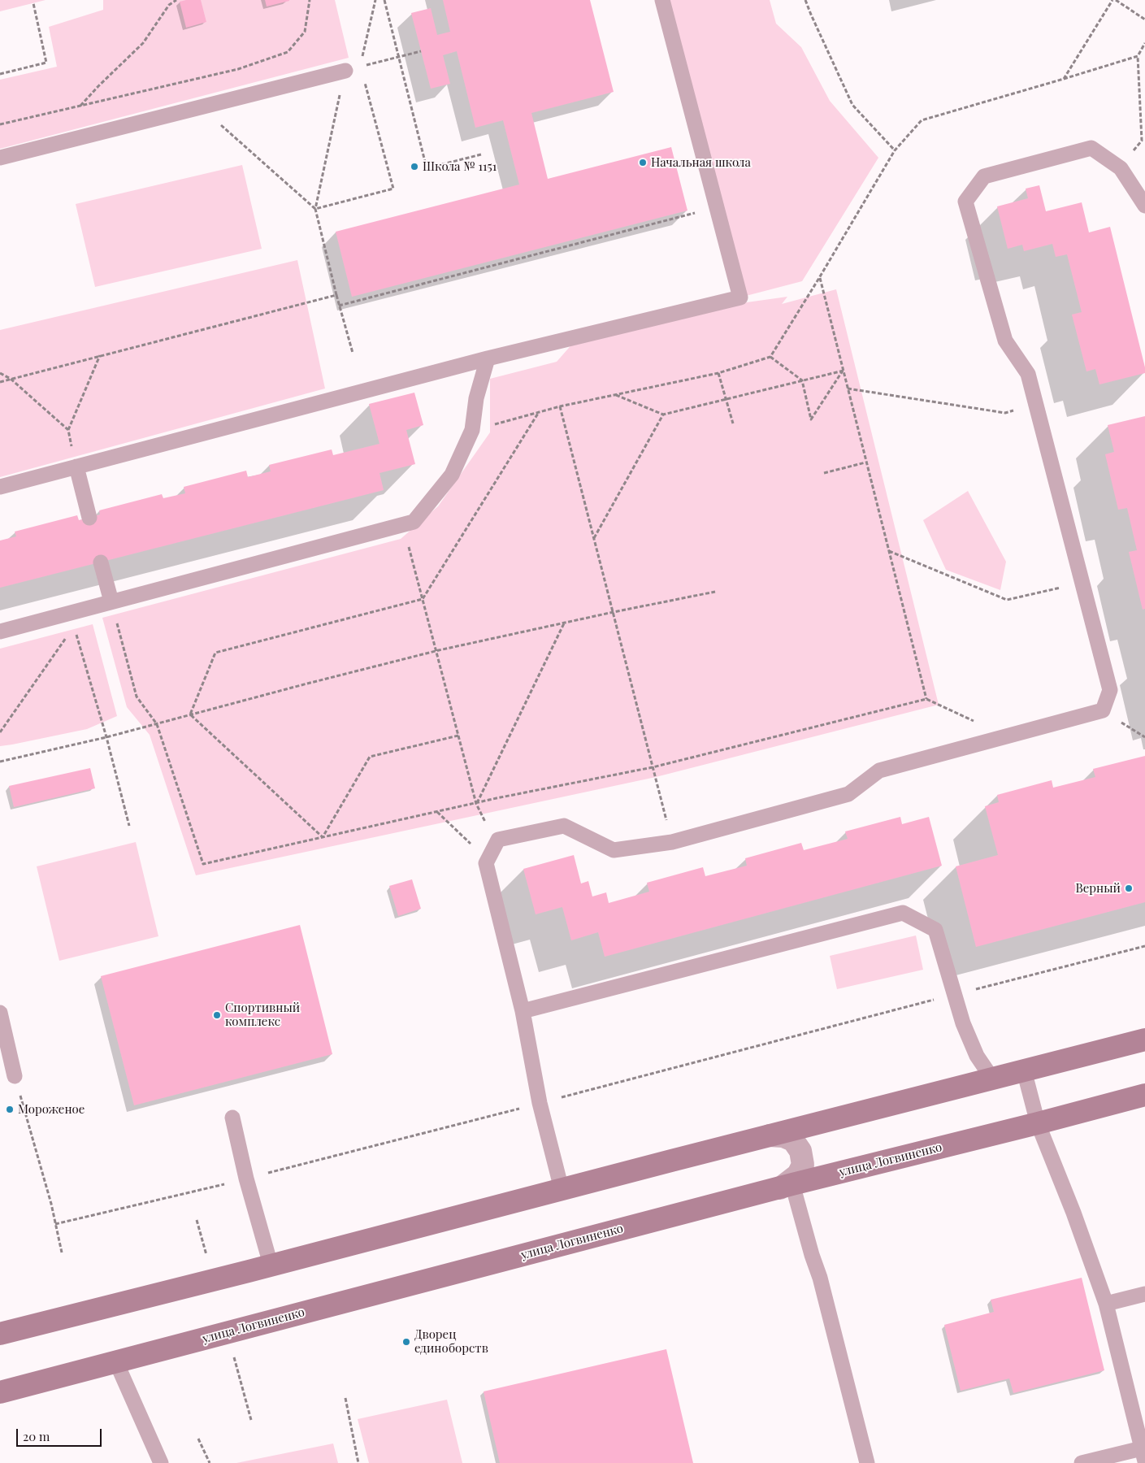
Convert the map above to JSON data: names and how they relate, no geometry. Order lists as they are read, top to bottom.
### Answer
{
  "streets": {
    "main road": ["улица Логвиненко"]
  },
  "places": [
    "Начальная школа",
    "Школа № 1151",
    "Верный",
    "Спортивный комплекс",
    "Мороженое",
    "Дворец единоборств"
  ],
  "scale_bar": "20 m"
}
